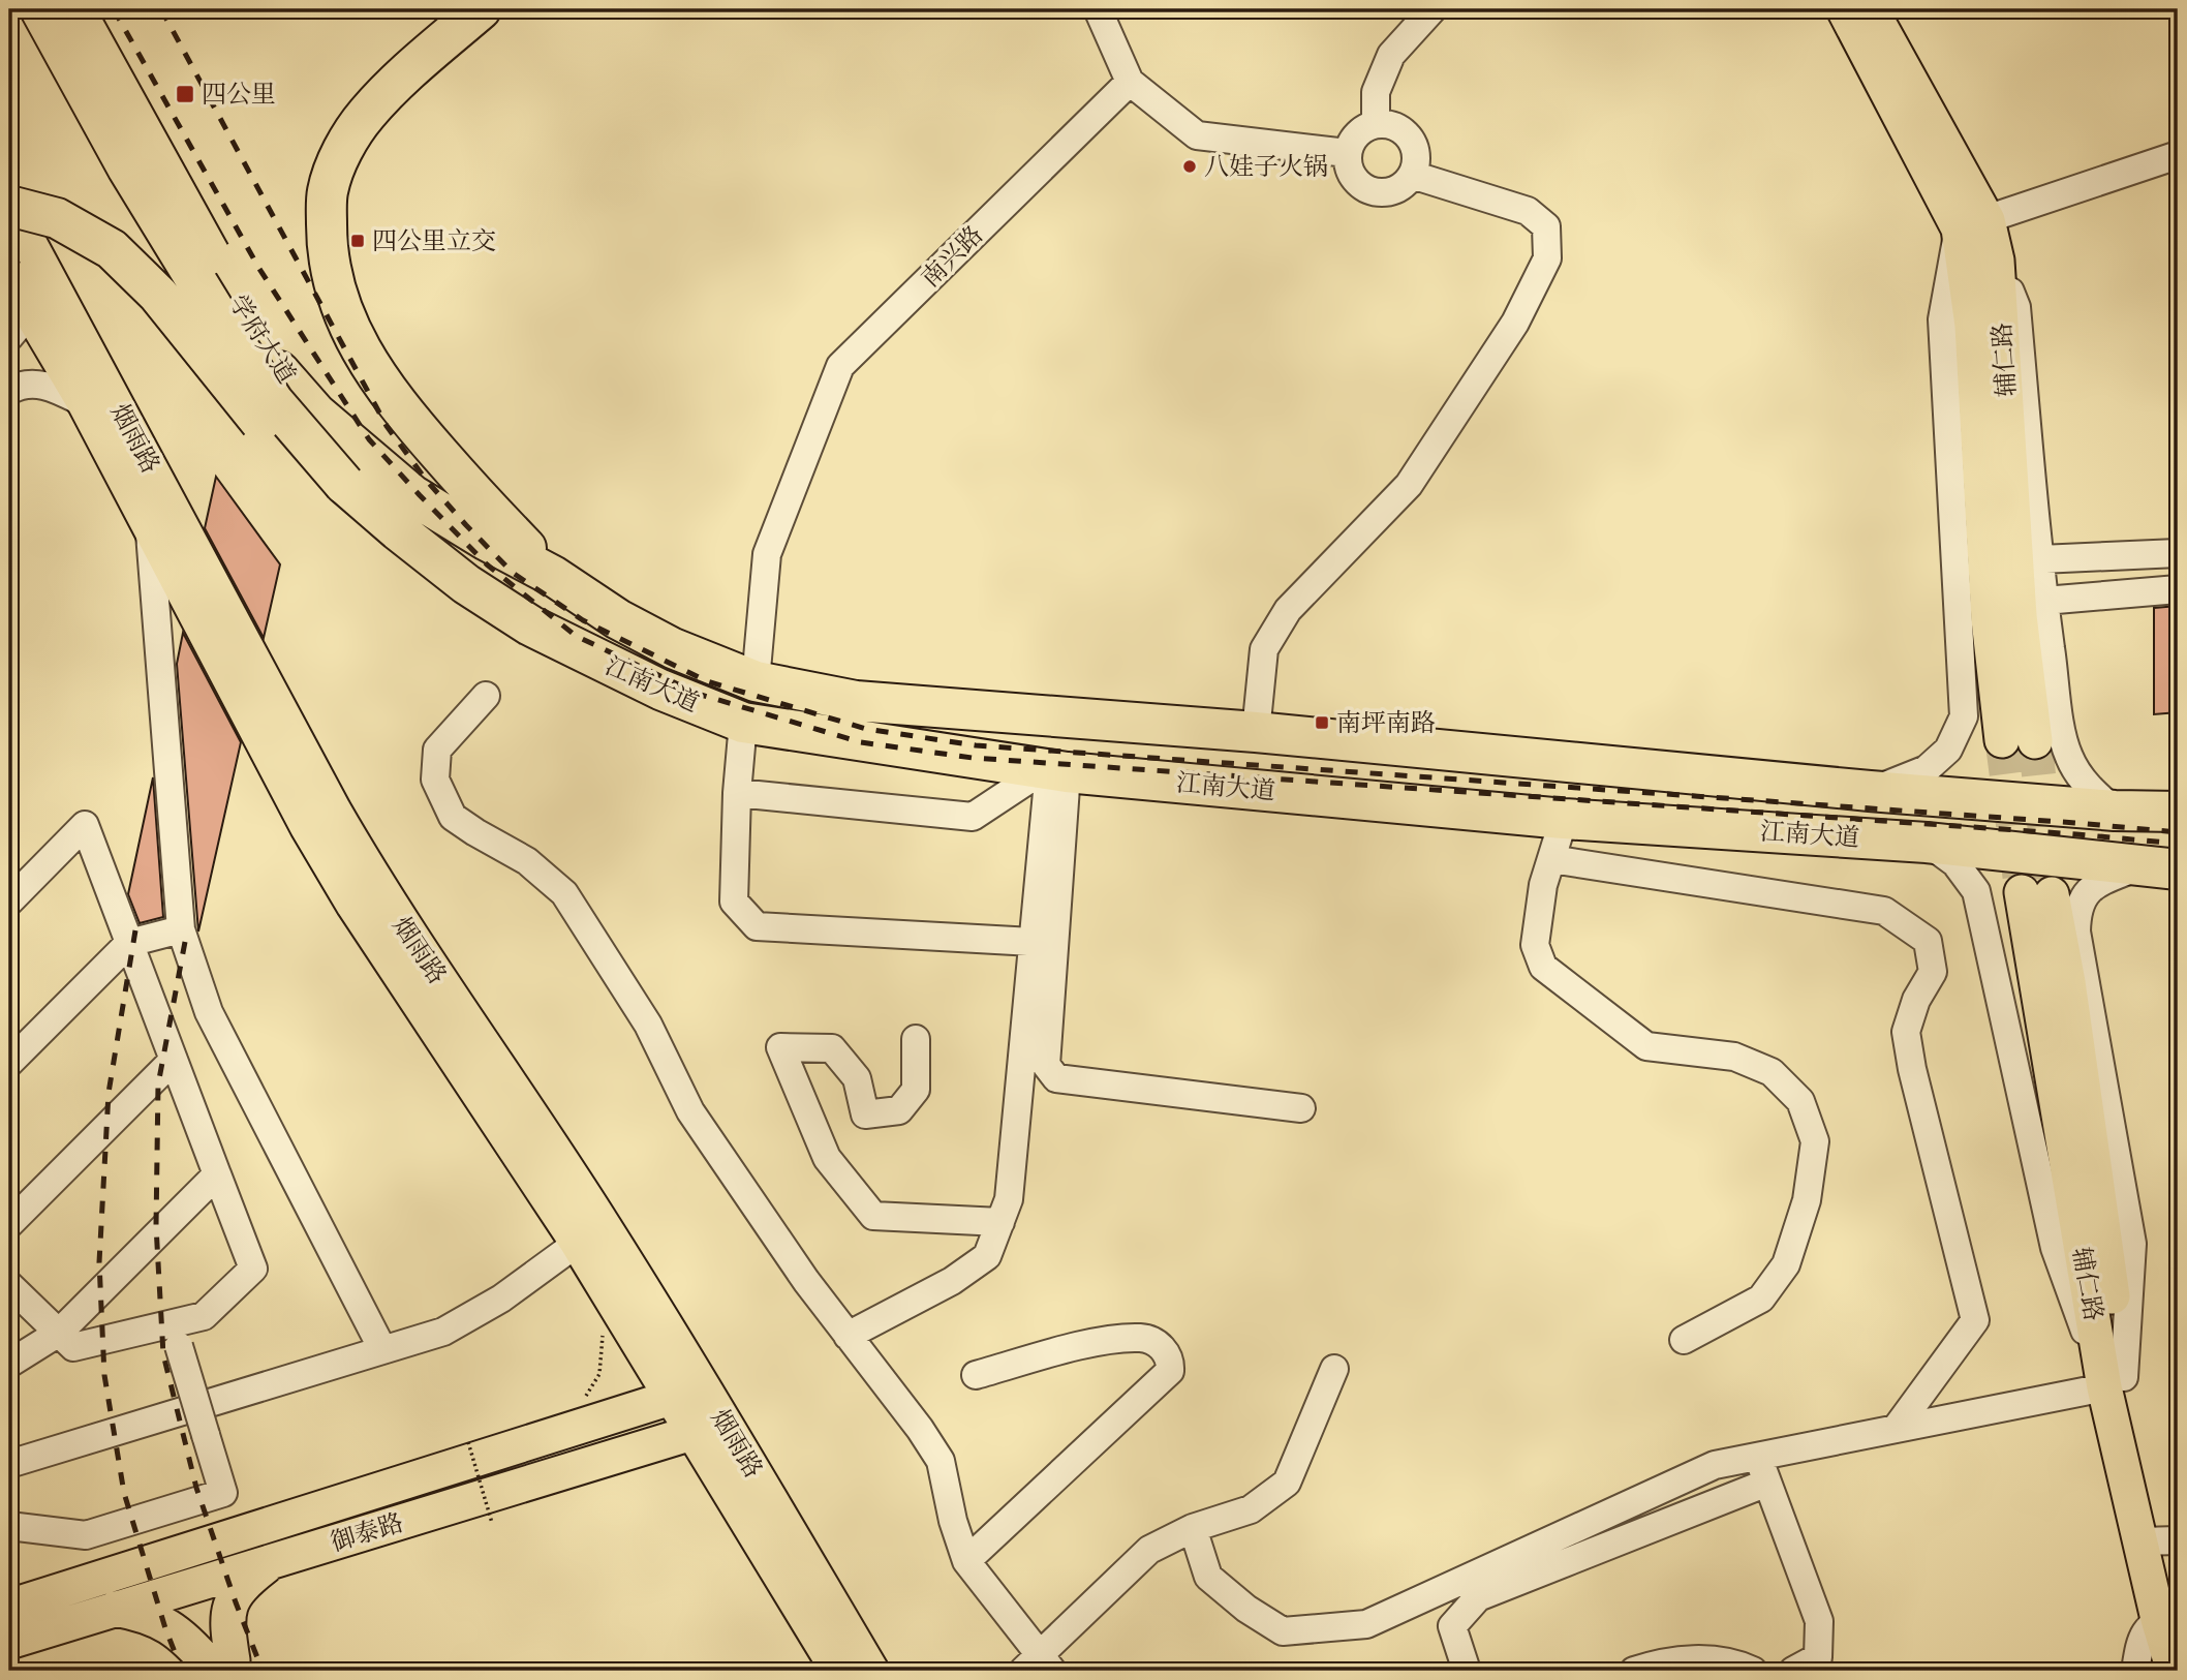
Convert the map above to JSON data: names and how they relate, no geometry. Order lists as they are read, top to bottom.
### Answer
{
  "streets": {
    "highway": ["学府大道", "江南大道"],
    "main road": ["辅仁路", "烟雨路", "御泰路"],
    "street": ["南兴路"]
  },
  "crossings": [
    ["南兴路", "江南大道"],
    ["学府大道", "江南大道"],
    ["烟雨路", "御泰路"]
  ],
  "places": {
    "transit": ["四公里", "四公里立交", "南坪南路"],
    "other": ["八娃子火锅"]
  }
}
